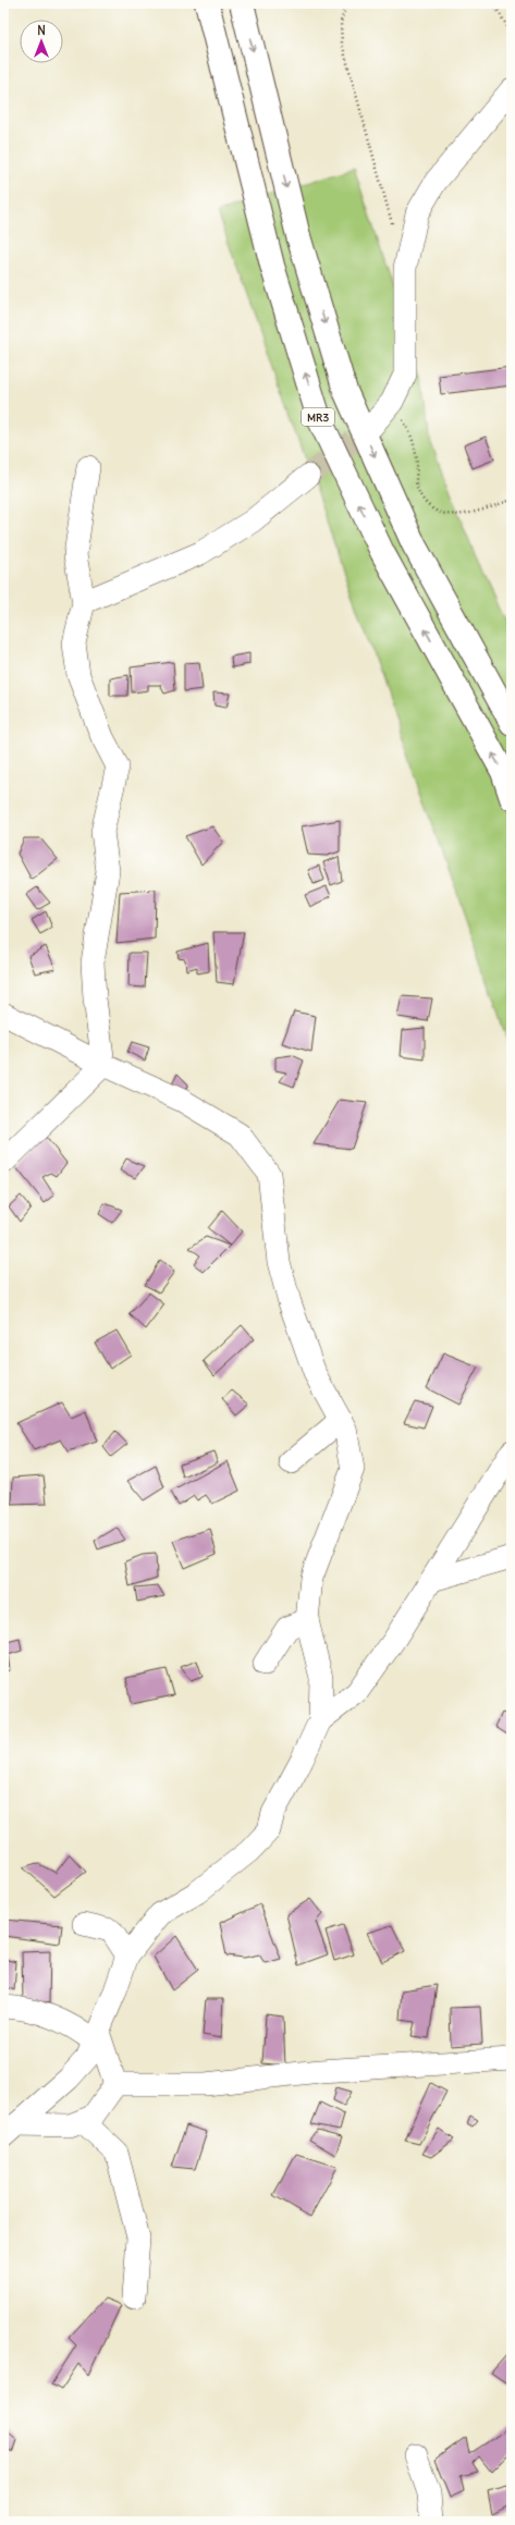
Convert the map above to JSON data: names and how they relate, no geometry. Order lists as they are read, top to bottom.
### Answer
{
  "streets": {
    "highway": ["MR3"]
  },
  "north": "top"
}
